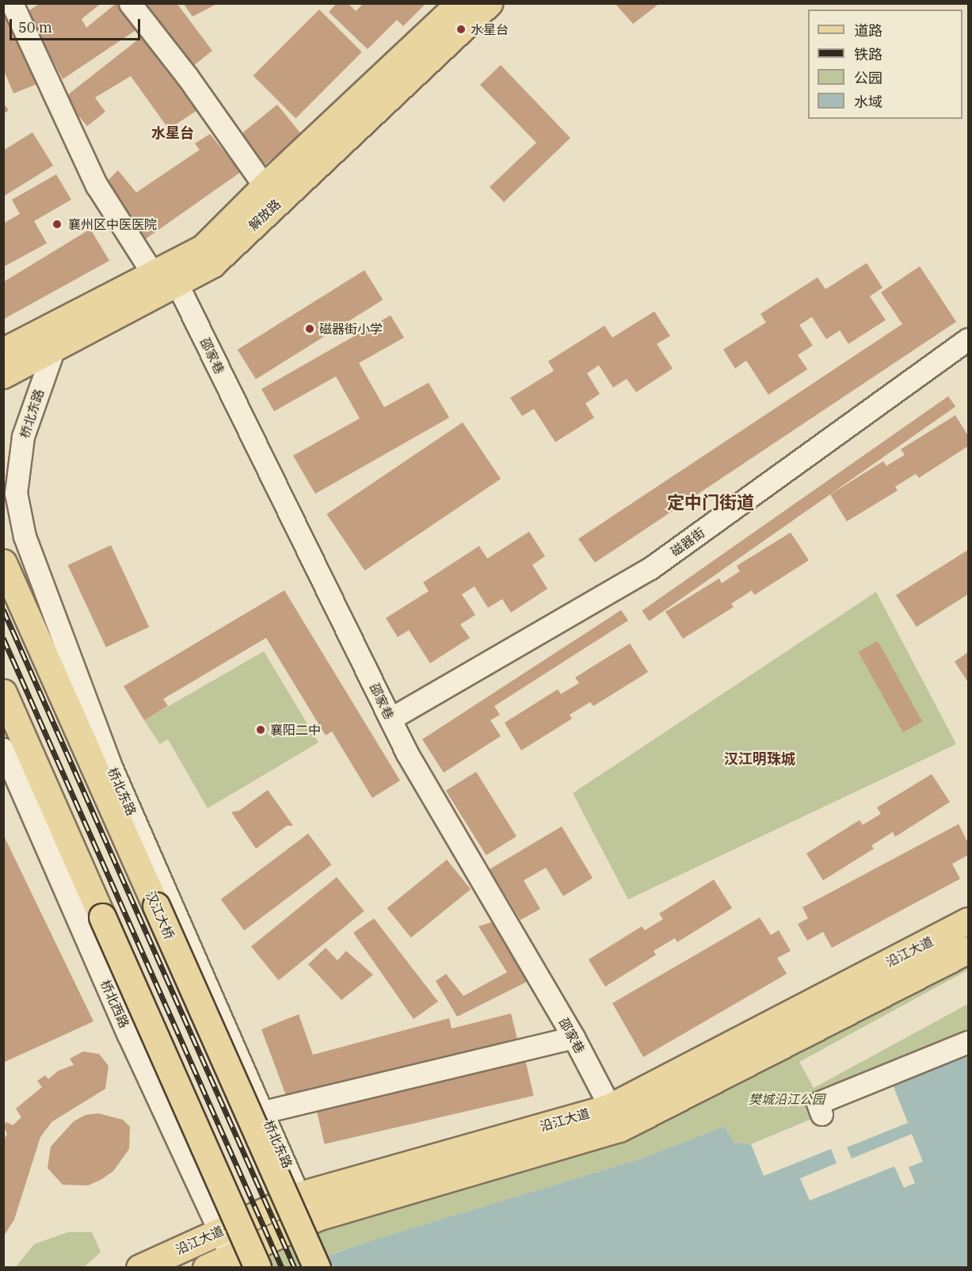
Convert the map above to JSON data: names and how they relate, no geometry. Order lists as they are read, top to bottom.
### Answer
{
  "streets": {
    "main road": ["解放路", "汉江大桥", "沿江大道"],
    "street": [
      "邵家巷",
      "桥北东路",
      "磁器街",
      "桥北西路"
    ]
  },
  "crossings": [
    ["解放路", "邵家巷"],
    ["解放路", "桥北东路"],
    ["邵家巷", "磁器街"],
    ["邵家巷", "沿江大道"],
    ["桥北东路", "沿江大道"],
    ["沿江大道", "桥北西路"]
  ],
  "districts": ["水星台", "定中门街道", "汉江明珠城"],
  "parks": ["樊城沿江公园"],
  "places": [
    "水星台",
    "襄州区中医医院",
    "磁器街小学",
    "襄阳二中"
  ],
  "legend": [
    "道路",
    "铁路",
    "公园",
    "水域"
  ],
  "scale_bar": "50 m"
}
